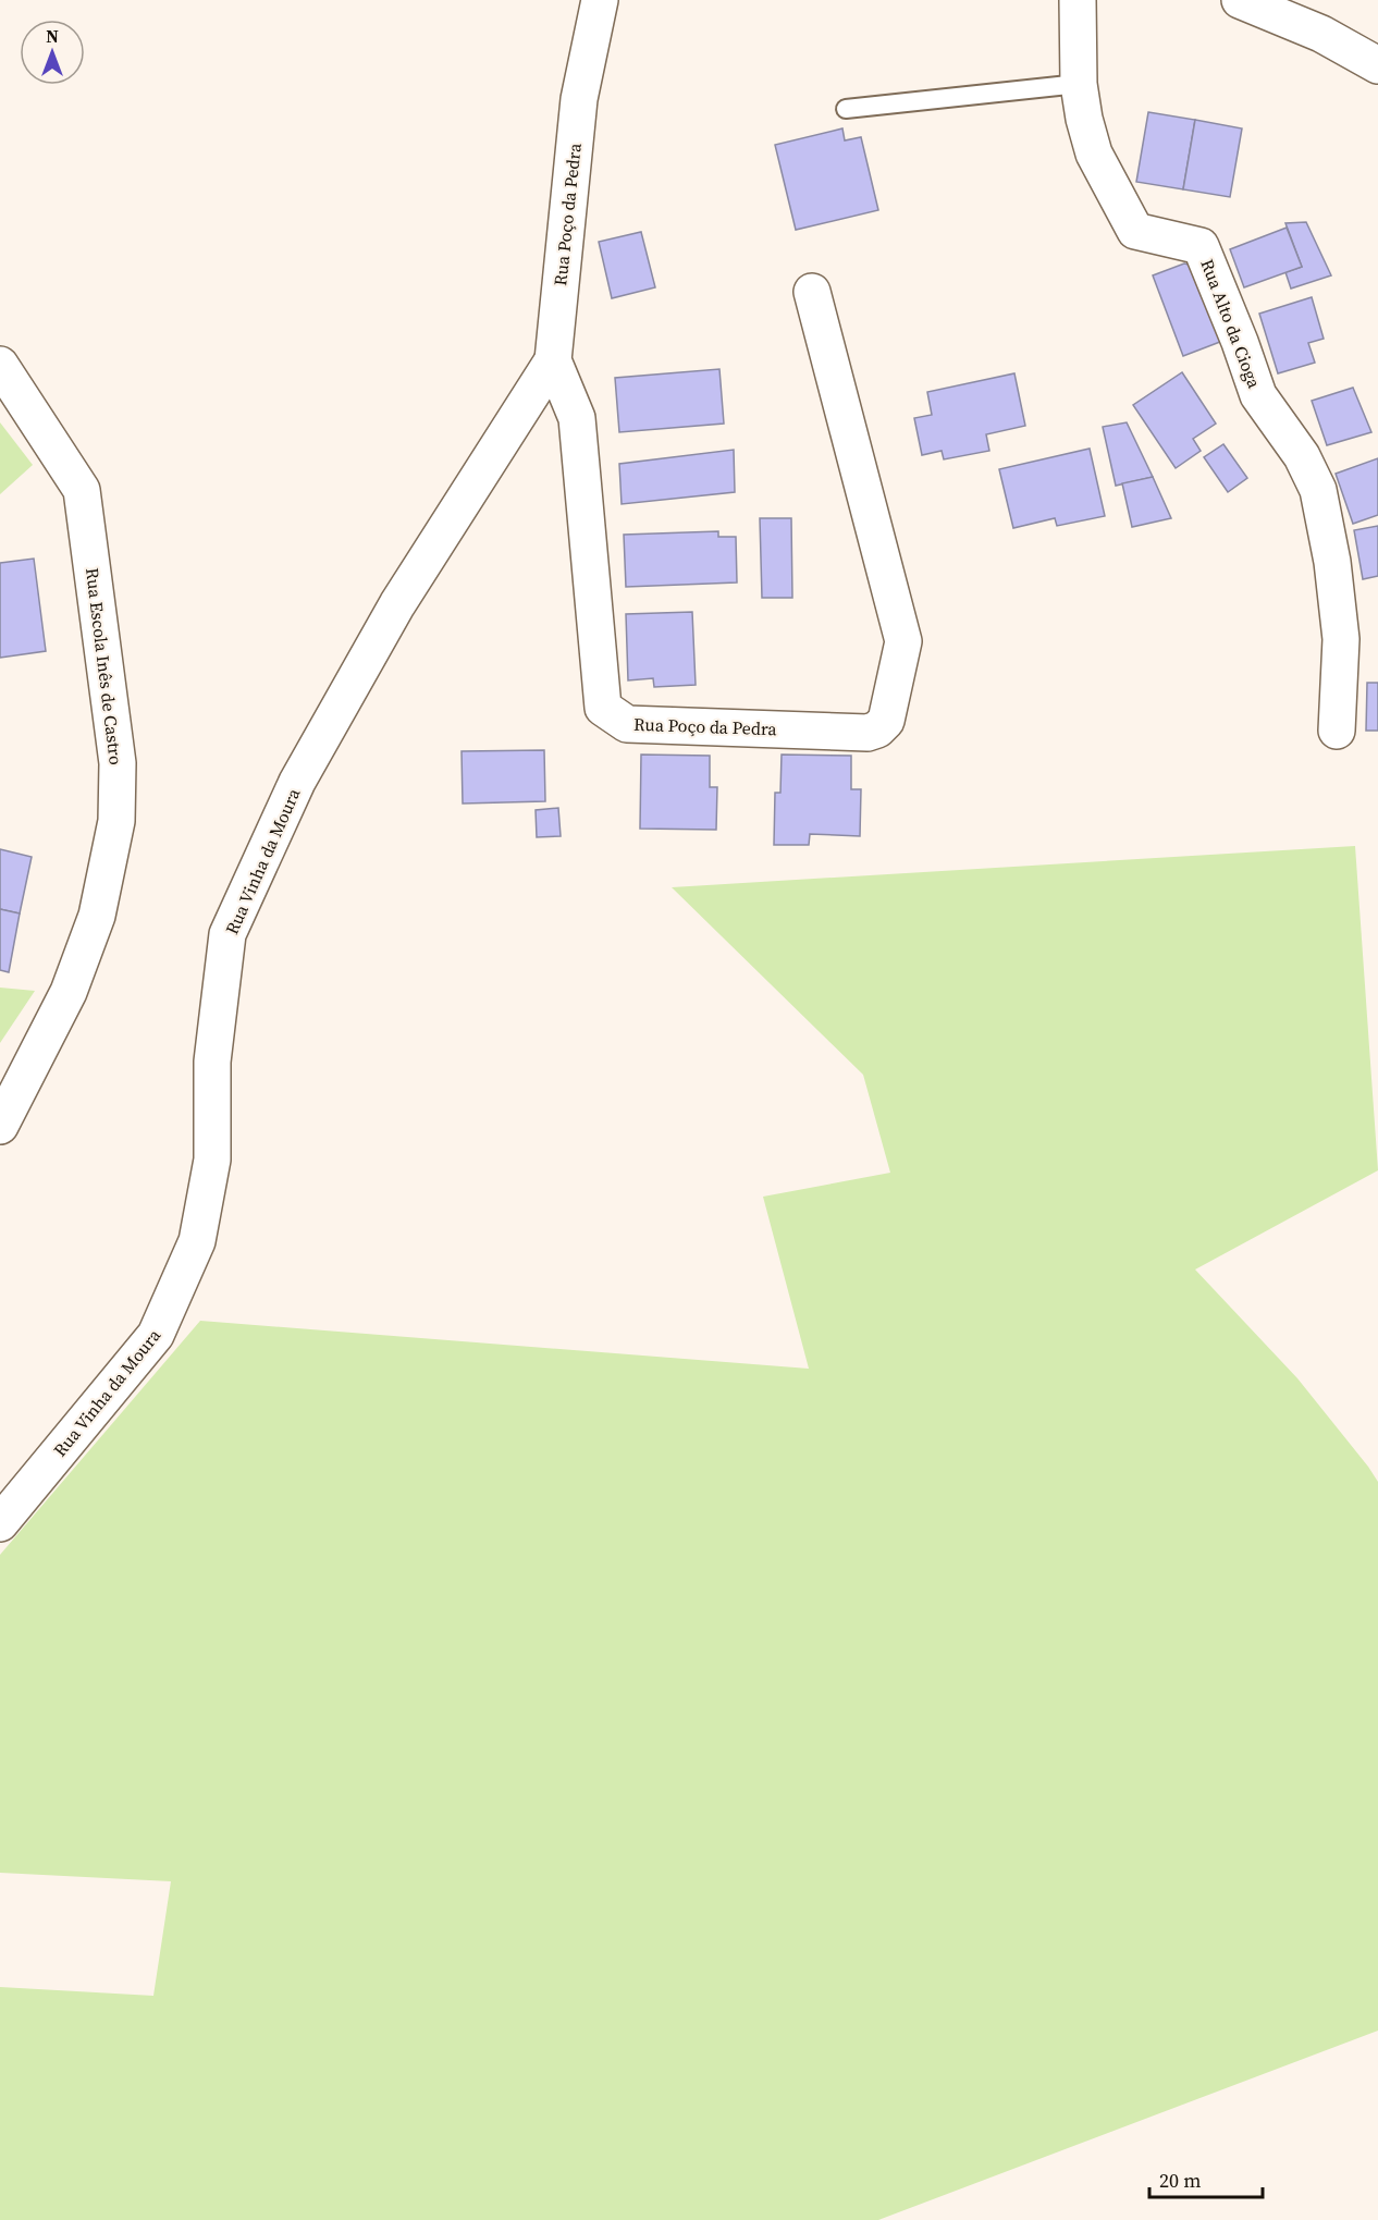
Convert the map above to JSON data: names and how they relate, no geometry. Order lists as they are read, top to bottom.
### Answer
{
  "streets": {
    "street": [
      "Rua Poço da Pedra",
      "Rua Alto da Cioga",
      "Rua Escola Inês de Castro",
      "Rua Vinha da Moura"
    ]
  },
  "crossings": [
    ["Rua Poço da Pedra", "Rua Vinha da Moura"]
  ],
  "scale_bar": "20 m",
  "north": "top"
}
